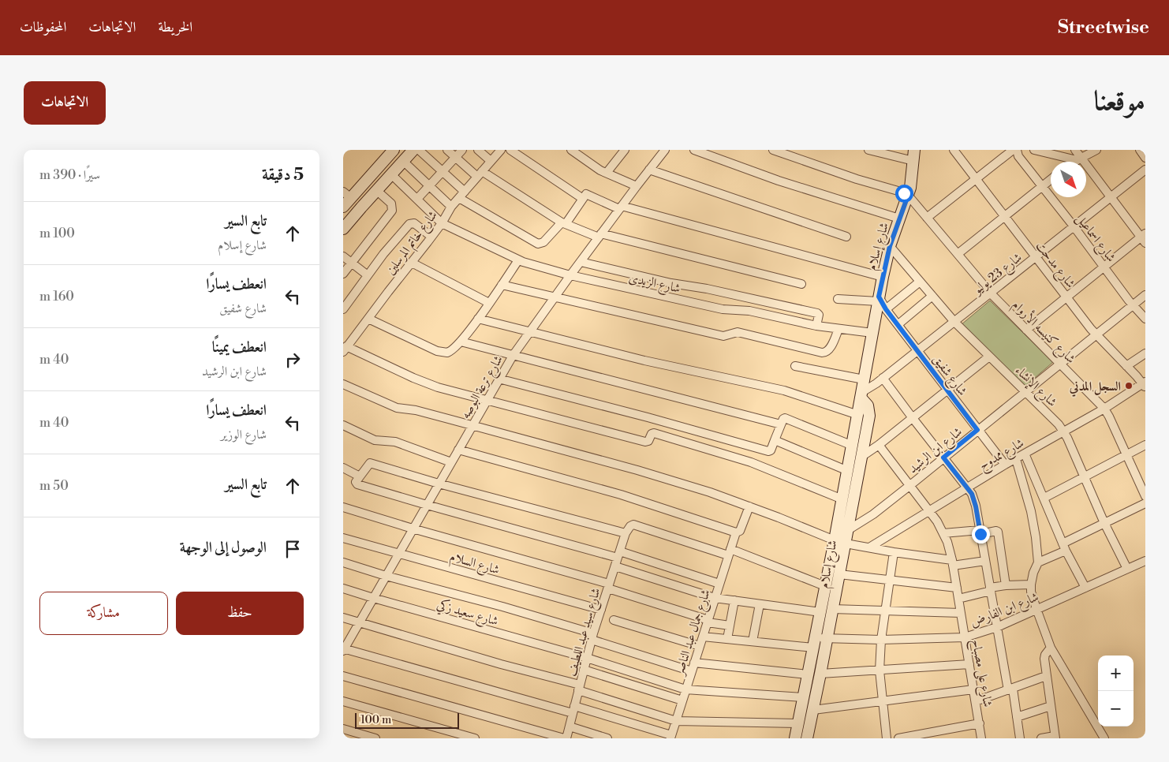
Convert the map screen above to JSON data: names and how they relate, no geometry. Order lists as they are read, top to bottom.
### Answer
{
  "streets": {
    "street": [
      "شارع اسماعيل",
      "شارع خاتم المرسلين",
      "شارع إسلام",
      "شارع مدحت",
      "شارع 23 يوليو",
      "شارع الزيدى",
      "شارع كنيسه الأروام",
      "شارع شفيق",
      "شارع الإنشاء",
      "شارع ترعة البوصه",
      "شارع ابن الرشيد",
      "شارع ممدوح",
      "شارع السلام",
      "شارع ابن الفارض",
      "شارع سعيد زكي",
      "شارع سيد عبد اللطيف",
      "شارع جمال عبد الناصر",
      "شارع على مصباح"
    ]
  },
  "crossings": [
    ["شارع اسماعيل", "شارع 23 يوليو"],
    ["شارع اسماعيل", "شارع ابن الرشيد"],
    ["شارع خاتم المرسلين", "شارع الزيدى"],
    ["شارع إسلام", "شارع 23 يوليو"],
    ["شارع إسلام", "شارع الزيدى"],
    ["شارع إسلام", "شارع كنيسه الأروام"],
    ["شارع إسلام", "شارع شفيق"],
    ["شارع إسلام", "شارع الإنشاء"],
    ["شارع إسلام", "شارع ابن الرشيد"],
    ["شارع إسلام", "شارع ابن الفارض"],
    ["شارع إسلام", "شارع سعيد زكي"],
    ["شارع مدحت", "شارع 23 يوليو"],
    ["شارع مدحت", "شارع ابن الرشيد"],
    ["شارع مدحت", "شارع ممدوح"],
    ["شارع 23 يوليو", "شارع كنيسه الأروام"],
    ["شارع 23 يوليو", "شارع شفيق"],
    ["شارع 23 يوليو", "شارع الإنشاء"],
    ["شارع الزيدى", "شارع ترعة البوصه"],
    ["شارع كنيسه الأروام", "شارع ابن الرشيد"],
    ["شارع كنيسه الأروام", "شارع ممدوح"],
    ["شارع شفيق", "شارع ابن الرشيد"],
    ["شارع شفيق", "شارع ممدوح"],
    ["شارع الإنشاء", "شارع ابن الرشيد"],
    ["شارع الإنشاء", "شارع ممدوح"],
    ["شارع الإنشاء", "شارع ابن الفارض"],
    ["شارع ترعة البوصه", "شارع السلام"],
    ["شارع ترعة البوصه", "شارع سعيد زكي"],
    ["شارع ابن الرشيد", "شارع على مصباح"],
    ["شارع ممدوح", "شارع على مصباح"],
    ["شارع السلام", "شارع سيد عبد اللطيف"],
    ["شارع ابن الفارض", "شارع جمال عبد الناصر"],
    ["شارع ابن الفارض", "شارع على مصباح"],
    ["شارع سعيد زكي", "شارع سيد عبد اللطيف"],
    ["شارع سعيد زكي", "شارع جمال عبد الناصر"]
  ],
  "places": ["السجل المدني"],
  "scale_bar": "100 m",
  "north": "bottom right",
  "page": {
    "header": "Streetwise",
    "nav": ["الخريطة", "الاتجاهات", "المحفوظات"],
    "title": "موقعنا",
    "buttons": [
      "الاتجاهات",
      ["حفظ", "مشاركة"]
    ],
    "heading": ["5 دقيقة", "سيرًا · 390 m"],
    "list": [
      ["تابع السير", "شارع إسلام", "100 m"],
      ["انعطف يسارًا", "شارع شفيق", "160 m"],
      ["انعطف يمينًا", "شارع ابن الرشيد", "40 m"],
      ["انعطف يسارًا", "شارع الوزير", "40 m"],
      ["تابع السير", "50 m"],
      "الوصول إلى الوجهة"
    ],
    "map_buttons": ["+", "−"],
    "scale": "100 m"
  }
}
